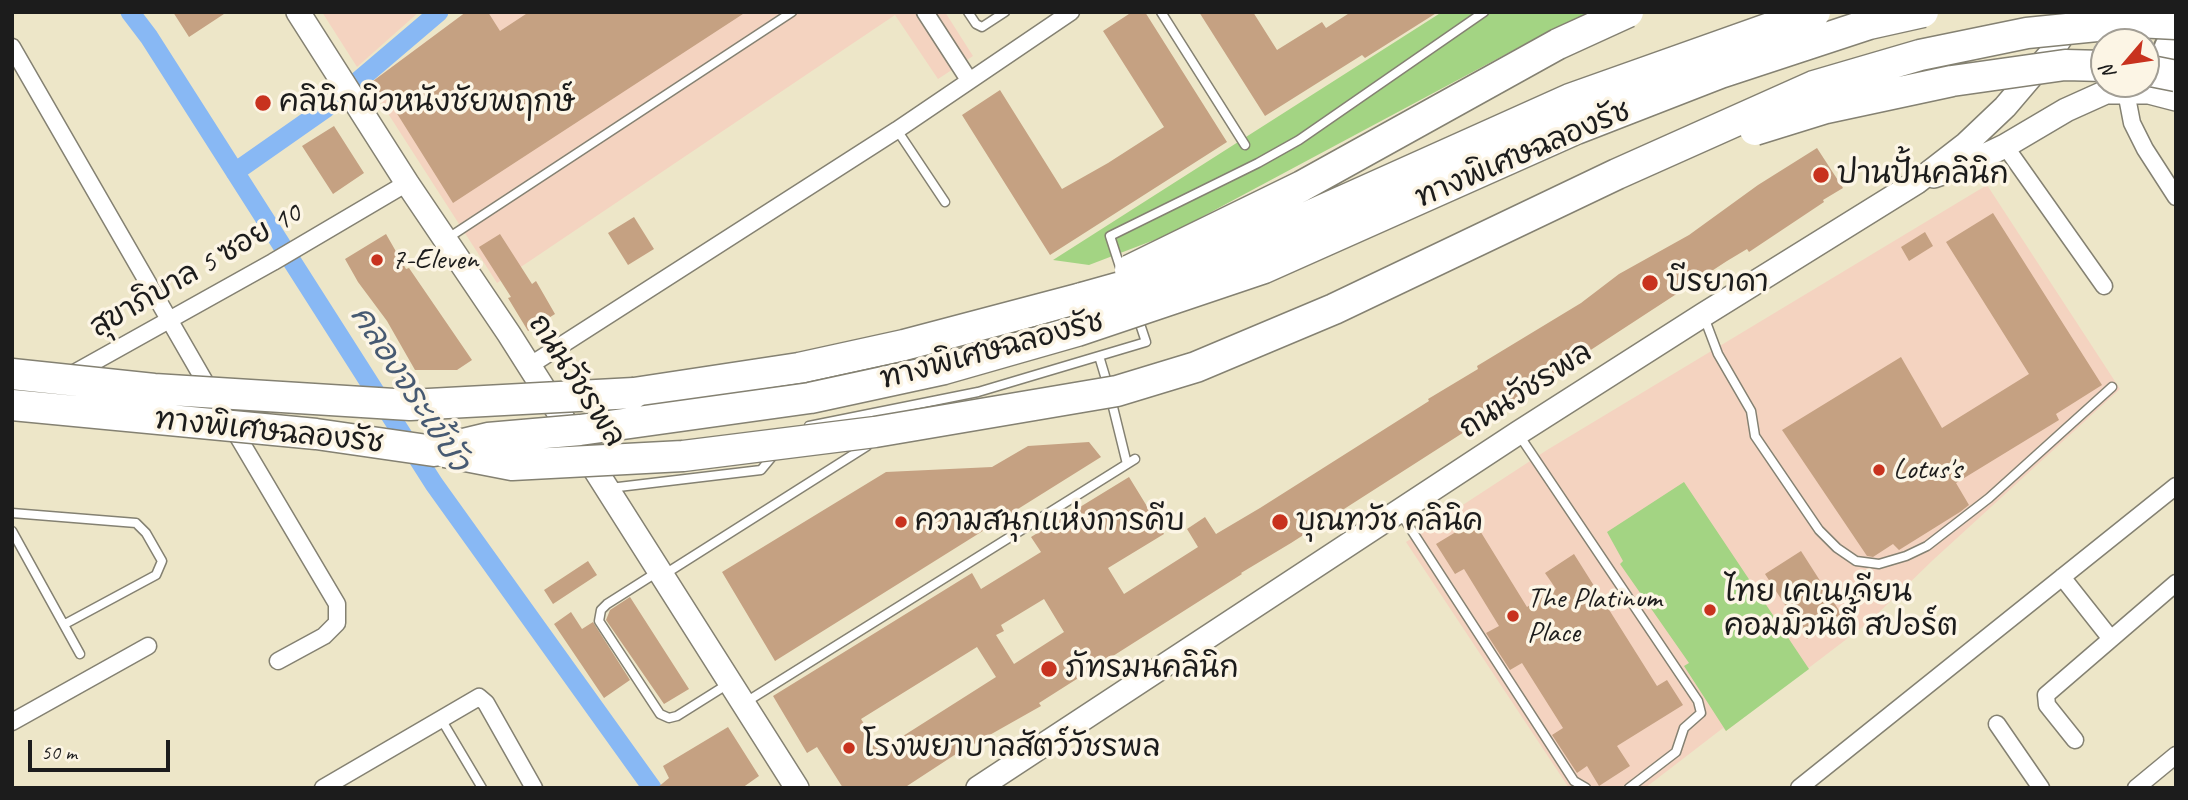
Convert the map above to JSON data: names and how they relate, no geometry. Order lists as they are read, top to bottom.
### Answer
{
  "streets": {
    "highway": ["ทางพิเศษฉลองรัช"],
    "main road": ["ถนนวัชรพล"],
    "street": ["สุขาภิบาล 5 ซอย 10"]
  },
  "crossings": [
    ["ทางพิเศษฉลองรัช", "สุขาภิบาล 5 ซอย 10"],
    ["สุขาภิบาล 5 ซอย 10", "ถนนวัชรพล"]
  ],
  "water": ["คลองจระเข้บัว"],
  "places": [
    "คลินิกผิวหนังชัยพฤกษ์",
    "ปานปั้นคลินิก",
    "7-Eleven",
    "บีรยาดา",
    "Lotus's",
    "ความสนุกแห่งการคีบ",
    "บุณทวัช คลินิค",
    "ไทย เคเนเดียน คอมมิวนิตี้ สปอร์ต",
    "The Platinum Place",
    "ภัทรมนคลินิก",
    "โรงพยาบาลสัตว์วัชรพล"
  ],
  "scale_bar": "50 m",
  "north": "bottom left"
}
